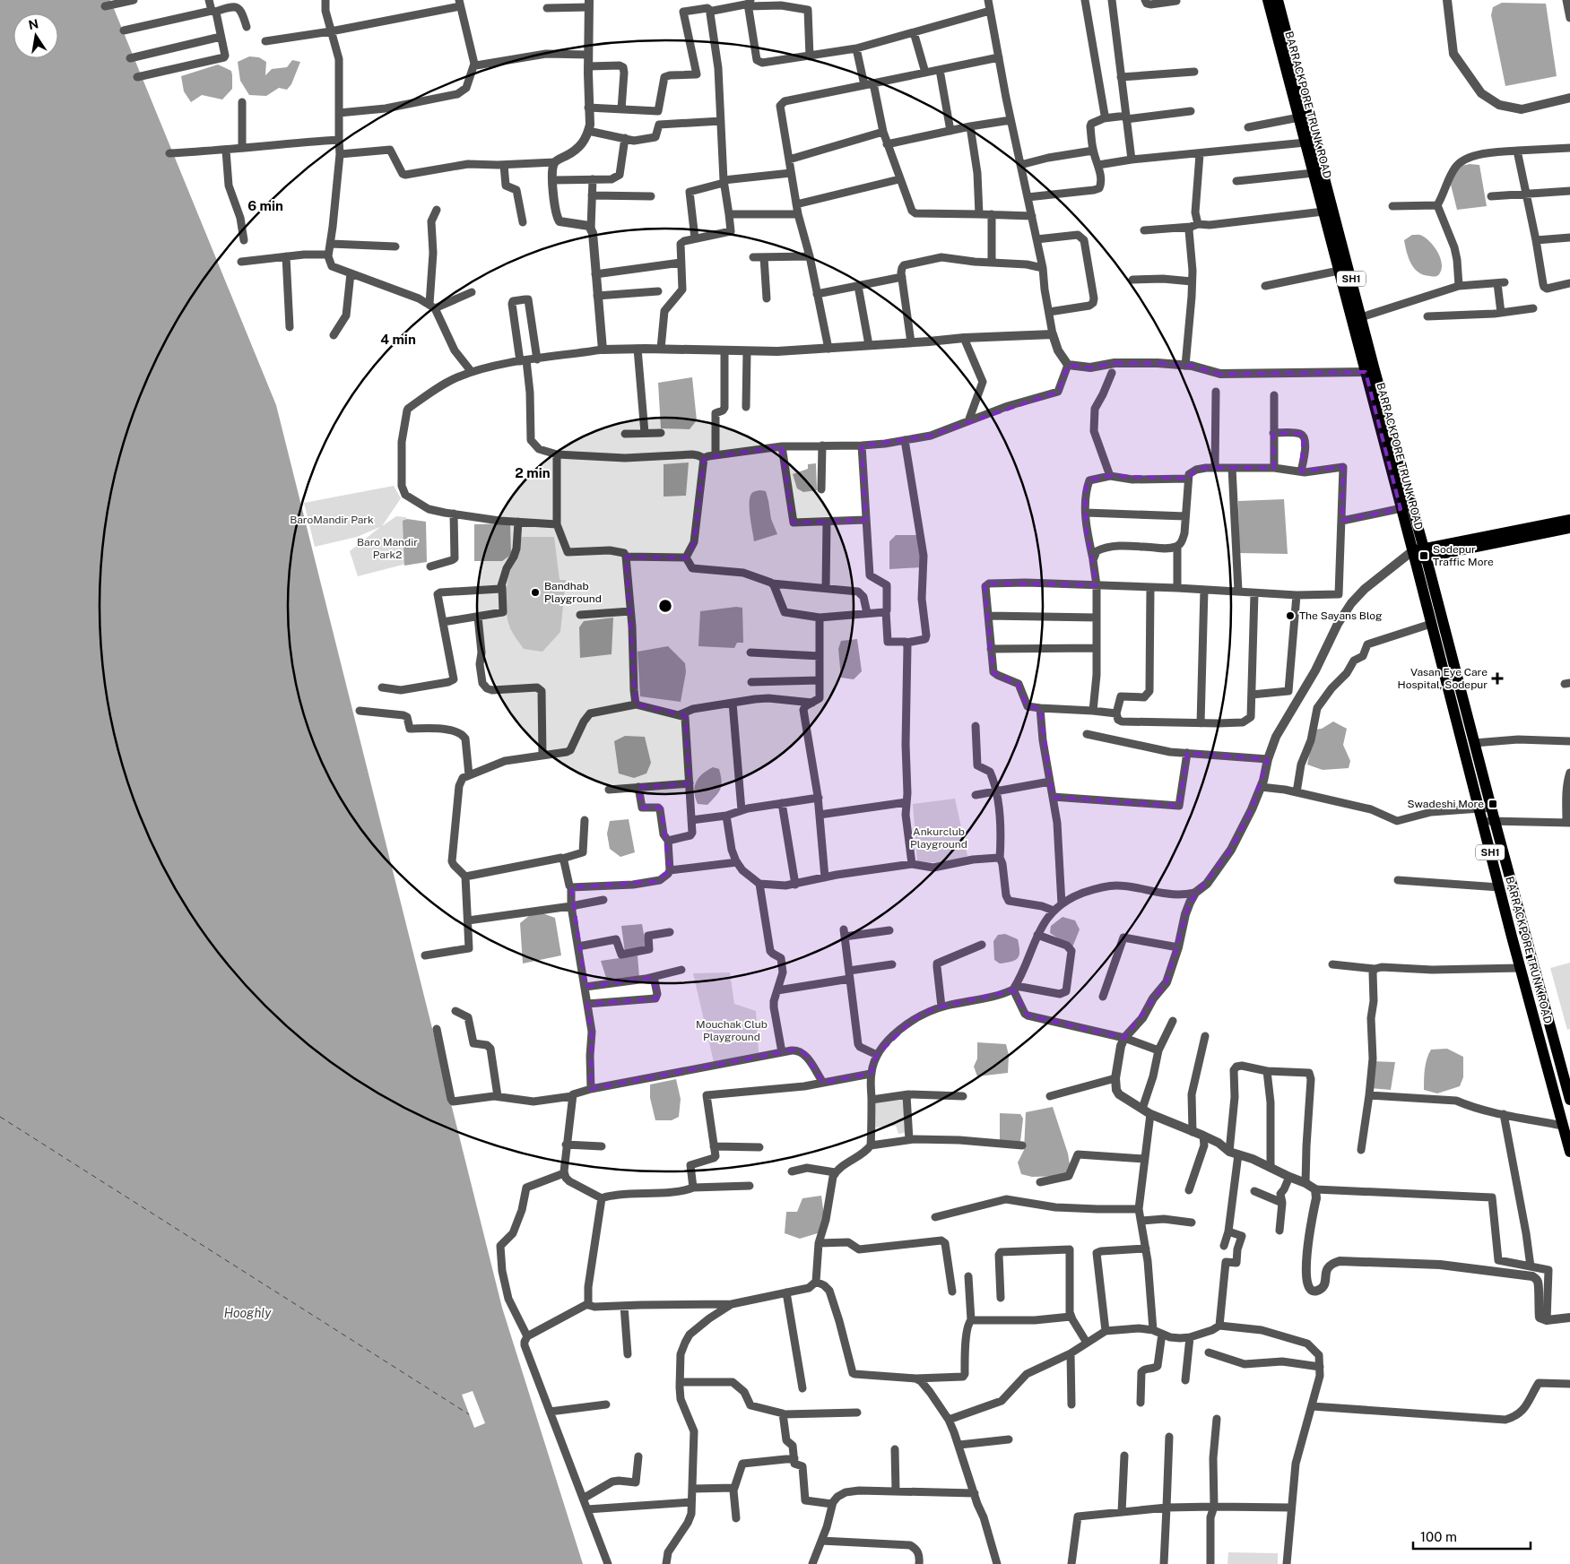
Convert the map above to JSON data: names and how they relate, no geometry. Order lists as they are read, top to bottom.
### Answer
{
  "streets": {
    "main road": ["BARRACKPORE TRUNK ROAD", "SH1"]
  },
  "water": ["Hooghly"],
  "parks": [
    "BaroMandir Park",
    "Baro Mandir Park2",
    "Ankurclub Playground",
    "Mouchak Club Playground"
  ],
  "places": {
    "transit": ["Sodepur Traffic More", "Swadeshi More"],
    "other": ["Bandhab Playground", "The Sayans Blog"],
    "health": ["Vasan Eye Care Hospital, Sodepur"]
  },
  "scale_bar": "100 m",
  "north": "top",
  "rings": ["6 min", "4 min", "2 min"]
}
